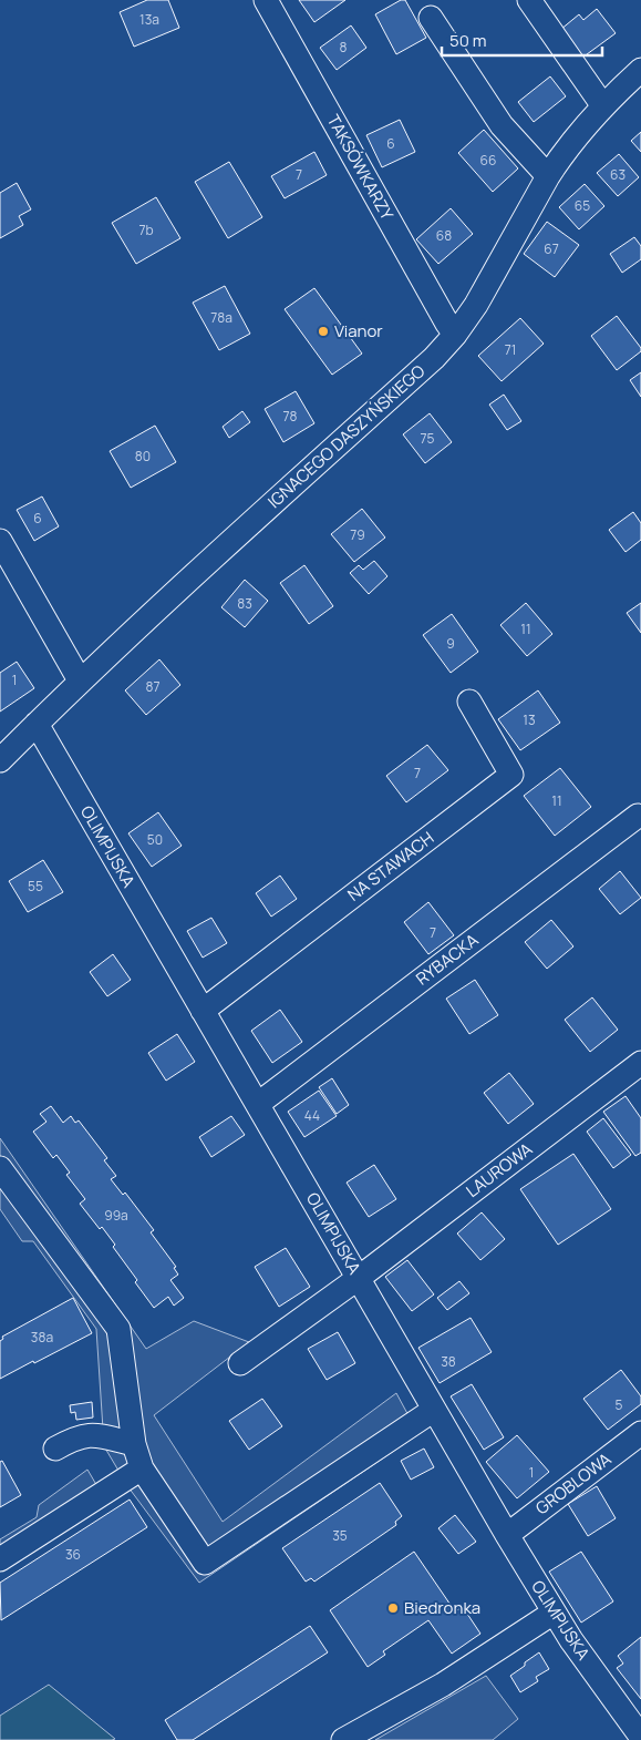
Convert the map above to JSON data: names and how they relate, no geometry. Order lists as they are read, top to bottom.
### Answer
{
  "streets": {
    "street": [
      "TAKSÓWKARZY",
      "IGNACEGO DASZYŃSKIEGO",
      "OLIMPIJSKA",
      "NA STAWACH",
      "RYBACKA",
      "LAUROWA",
      "GROBLOWA"
    ]
  },
  "crossings": [
    ["TAKSÓWKARZY", "IGNACEGO DASZYŃSKIEGO"],
    ["IGNACEGO DASZYŃSKIEGO", "OLIMPIJSKA"],
    ["OLIMPIJSKA", "NA STAWACH"],
    ["OLIMPIJSKA", "RYBACKA"],
    ["OLIMPIJSKA", "LAUROWA"],
    ["OLIMPIJSKA", "GROBLOWA"]
  ],
  "places": ["Vianor", "Biedronka"],
  "house_numbers": [
    "13a",
    "8",
    "6",
    "66",
    "7",
    "63",
    "65",
    "7b",
    "68",
    "67",
    "78a",
    "71",
    "78",
    "75",
    "80",
    "6",
    "79",
    "83",
    "11",
    "9",
    "1",
    "87",
    "13",
    "7",
    "11",
    "50",
    "55",
    "7",
    "44",
    "99a",
    "38a",
    "38",
    "5",
    "1",
    "35",
    "36"
  ],
  "scale_bar": "50 m"
}
